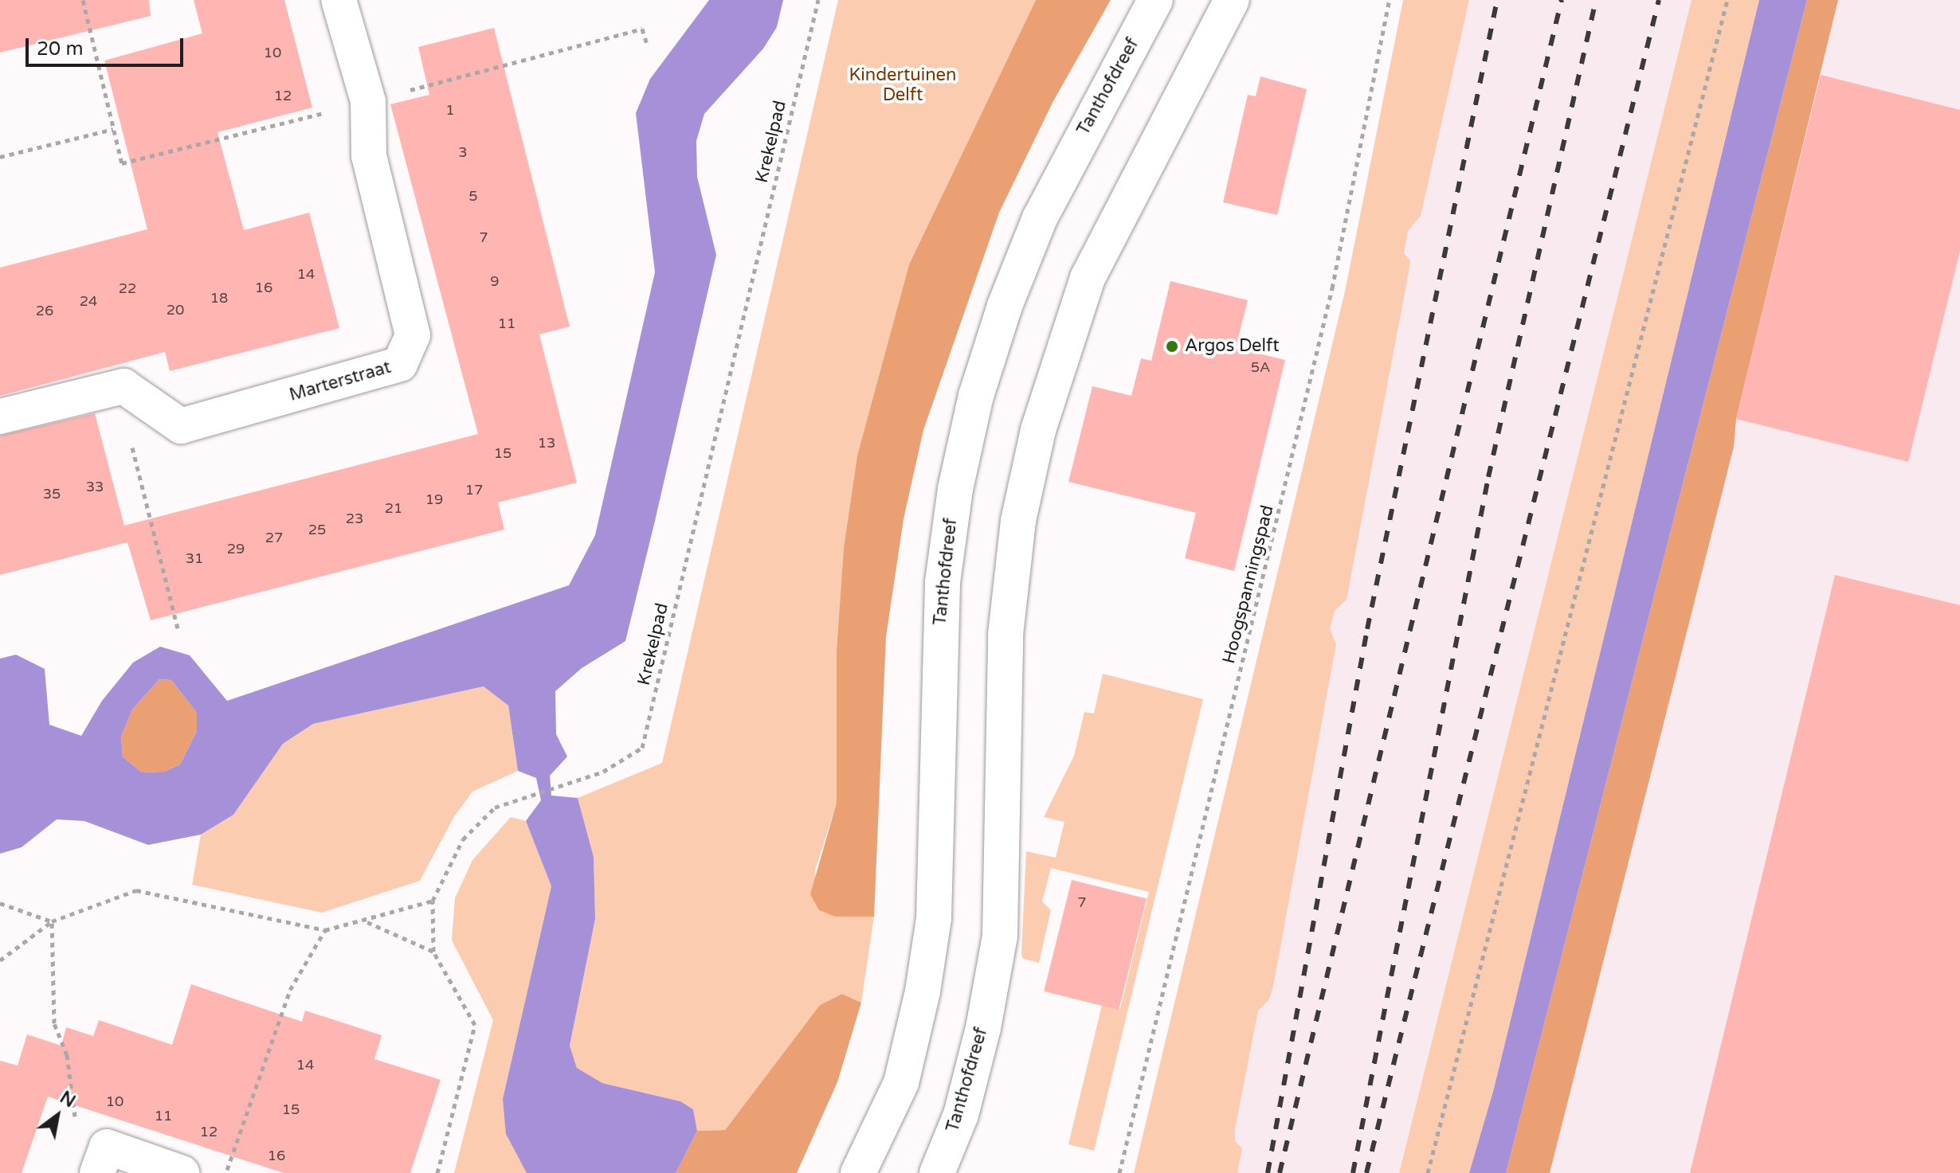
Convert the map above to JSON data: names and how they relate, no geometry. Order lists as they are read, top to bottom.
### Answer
{
  "streets": {
    "street": ["Tanthofdreef", "Marterstraat"],
    "path": ["Krekelpad", "Hoogspanningspad"]
  },
  "parks": ["Kindertuinen Delft"],
  "places": ["Argos Delft"],
  "house_numbers": [
    "10",
    "12",
    "1",
    "3",
    "5",
    "7",
    "14",
    "9",
    "16",
    "22",
    "18",
    "24",
    "20",
    "26",
    "11",
    "5A",
    "13",
    "15",
    "33",
    "17",
    "35",
    "19",
    "21",
    "23",
    "25",
    "27",
    "29",
    "31",
    "7",
    "14",
    "10",
    "15",
    "11",
    "12",
    "16"
  ],
  "scale_bar": "20 m",
  "north": "top right"
}
